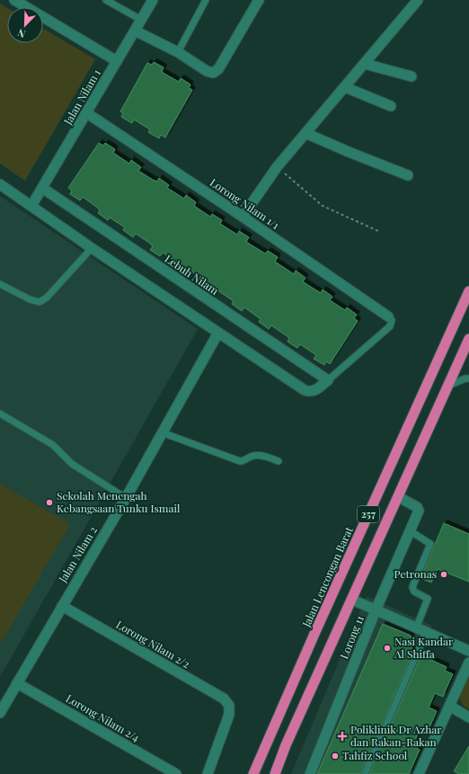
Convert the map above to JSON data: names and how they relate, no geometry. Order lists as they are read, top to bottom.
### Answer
{
  "streets": {
    "highway": ["257", "Jalan Lencongan Barat"],
    "street": [
      "Jalan Nilam 1",
      "Lorong Nilam 1/1",
      "Lebuh Nilam",
      "Jalan Nilam 2",
      "Lorong 11",
      "Lorong Nilam 2/2",
      "Lorong Nilam 2/4"
    ]
  },
  "crossings": [
    ["Jalan Nilam 1", "Lorong Nilam 1/1"],
    ["Jalan Nilam 1", "Lebuh Nilam"],
    ["257", "Lorong 11"],
    ["Jalan Nilam 2", "Lorong Nilam 2/2"],
    ["Jalan Nilam 2", "Lorong Nilam 2/4"]
  ],
  "places": {
    "other": [
      "Sekolah Menengah Kebangsaan Tunku Ismail",
      "Petronas",
      "Nasi Kandar Al Shiffa",
      "Tahfiz School"
    ],
    "health": ["Poliklinik Dr Azhar dan Rakan-Rakan"]
  },
  "north": "bottom left"
}
